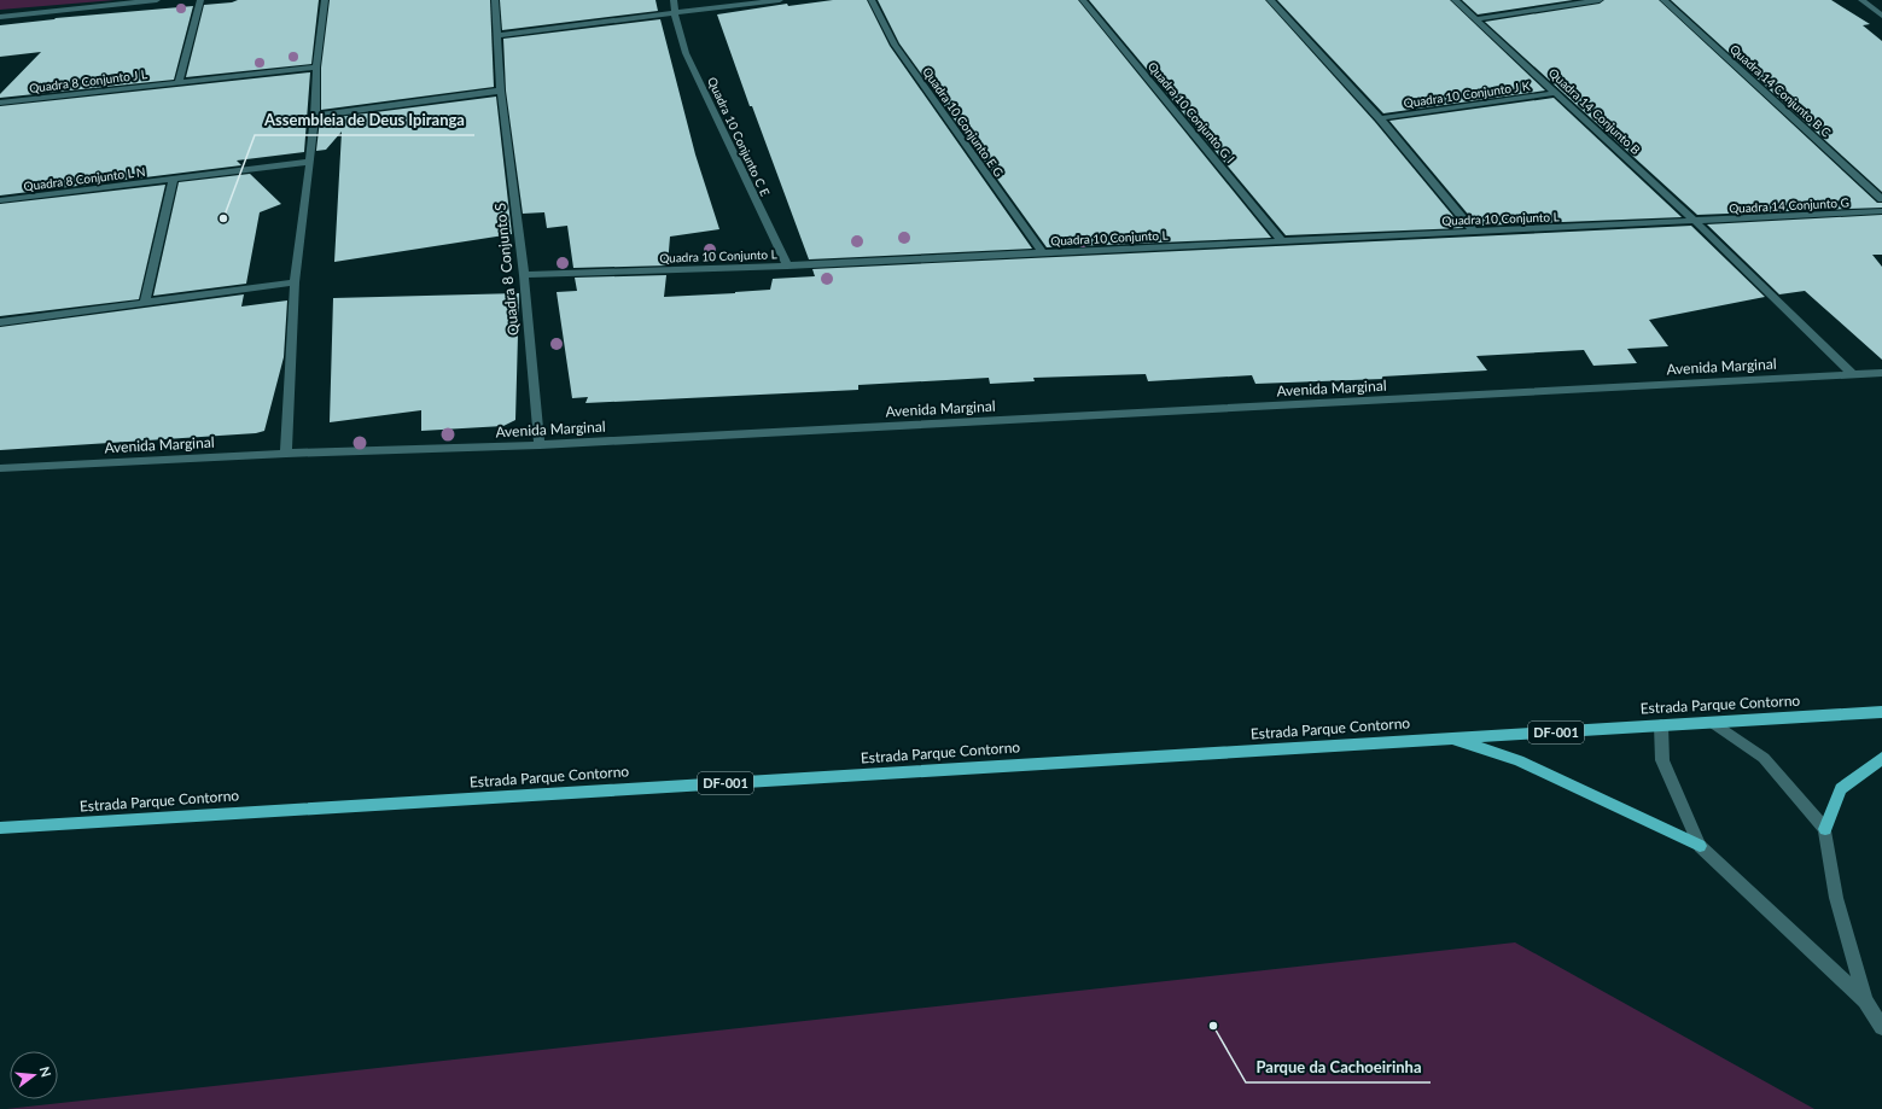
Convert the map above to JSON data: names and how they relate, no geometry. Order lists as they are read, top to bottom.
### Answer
{
  "streets": {
    "main road": ["Estrada Parque Contorno", "DF-001"],
    "street": [
      "Quadra 8 Conjunto J L",
      "Quadra 14 Conjunto B C",
      "Quadra 10 Conjunto J K",
      "Quadra 14 Conjunto B",
      "Quadra 10 Conjunto G I",
      "Quadra 10 Conjunto E G",
      "Quadra 10 Conjunto C E",
      "Quadra 8 Conjunto L N",
      "Quadra 14 Conjunto G",
      "Quadra 10 Conjunto L",
      "Quadra 8 Conjunto S",
      "Avenida Marginal"
    ]
  },
  "crossings": [
    ["Quadra 10 Conjunto J K", "Quadra 14 Conjunto B"],
    ["Quadra 14 Conjunto B", "Quadra 14 Conjunto G"],
    ["Quadra 14 Conjunto B", "Quadra 10 Conjunto L"],
    ["Quadra 14 Conjunto B", "Avenida Marginal"],
    ["Quadra 10 Conjunto G I", "Quadra 10 Conjunto L"],
    ["Quadra 10 Conjunto E G", "Quadra 10 Conjunto L"],
    ["Quadra 10 Conjunto C E", "Quadra 10 Conjunto L"],
    ["Quadra 14 Conjunto G", "Quadra 10 Conjunto L"],
    ["Quadra 10 Conjunto L", "Quadra 8 Conjunto S"],
    ["Quadra 8 Conjunto S", "Avenida Marginal"]
  ],
  "places": ["Assembleia de Deus Ipiranga", "Parque da Cachoeirinha"],
  "north": "right"
}
